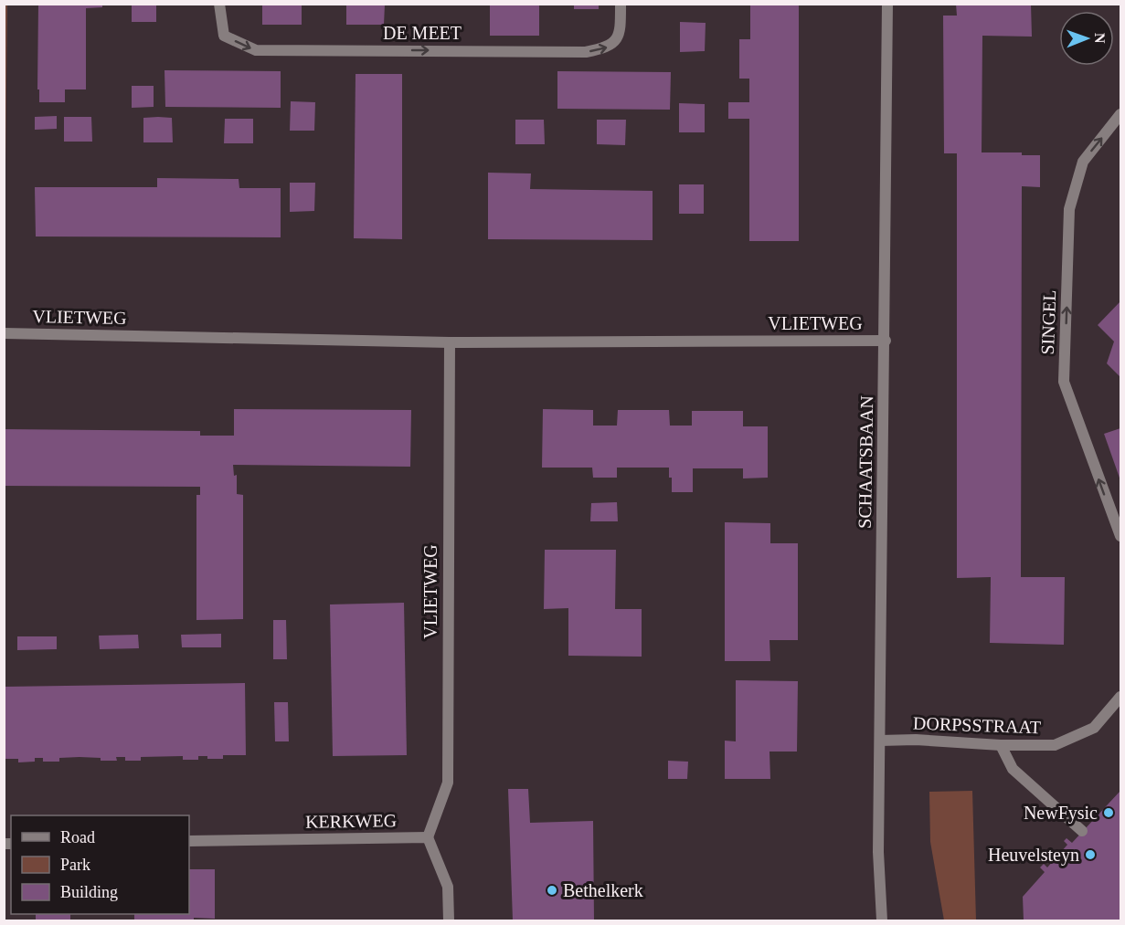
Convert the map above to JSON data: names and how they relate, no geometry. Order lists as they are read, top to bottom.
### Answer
{
  "streets": {
    "street": [
      "DE MEET",
      "VLIETWEG",
      "SINGEL",
      "SCHAATSBAAN",
      "DORPSSTRAAT",
      "KERKWEG"
    ]
  },
  "crossings": [
    ["VLIETWEG", "SCHAATSBAAN"],
    ["VLIETWEG", "KERKWEG"],
    ["SCHAATSBAAN", "DORPSSTRAAT"]
  ],
  "one_way": ["DE MEET", "SINGEL"],
  "places": ["NewFysic", "Heuvelsteyn", "Bethelkerk"],
  "legend": ["Road", "Park", "Building"],
  "north": "right"
}
